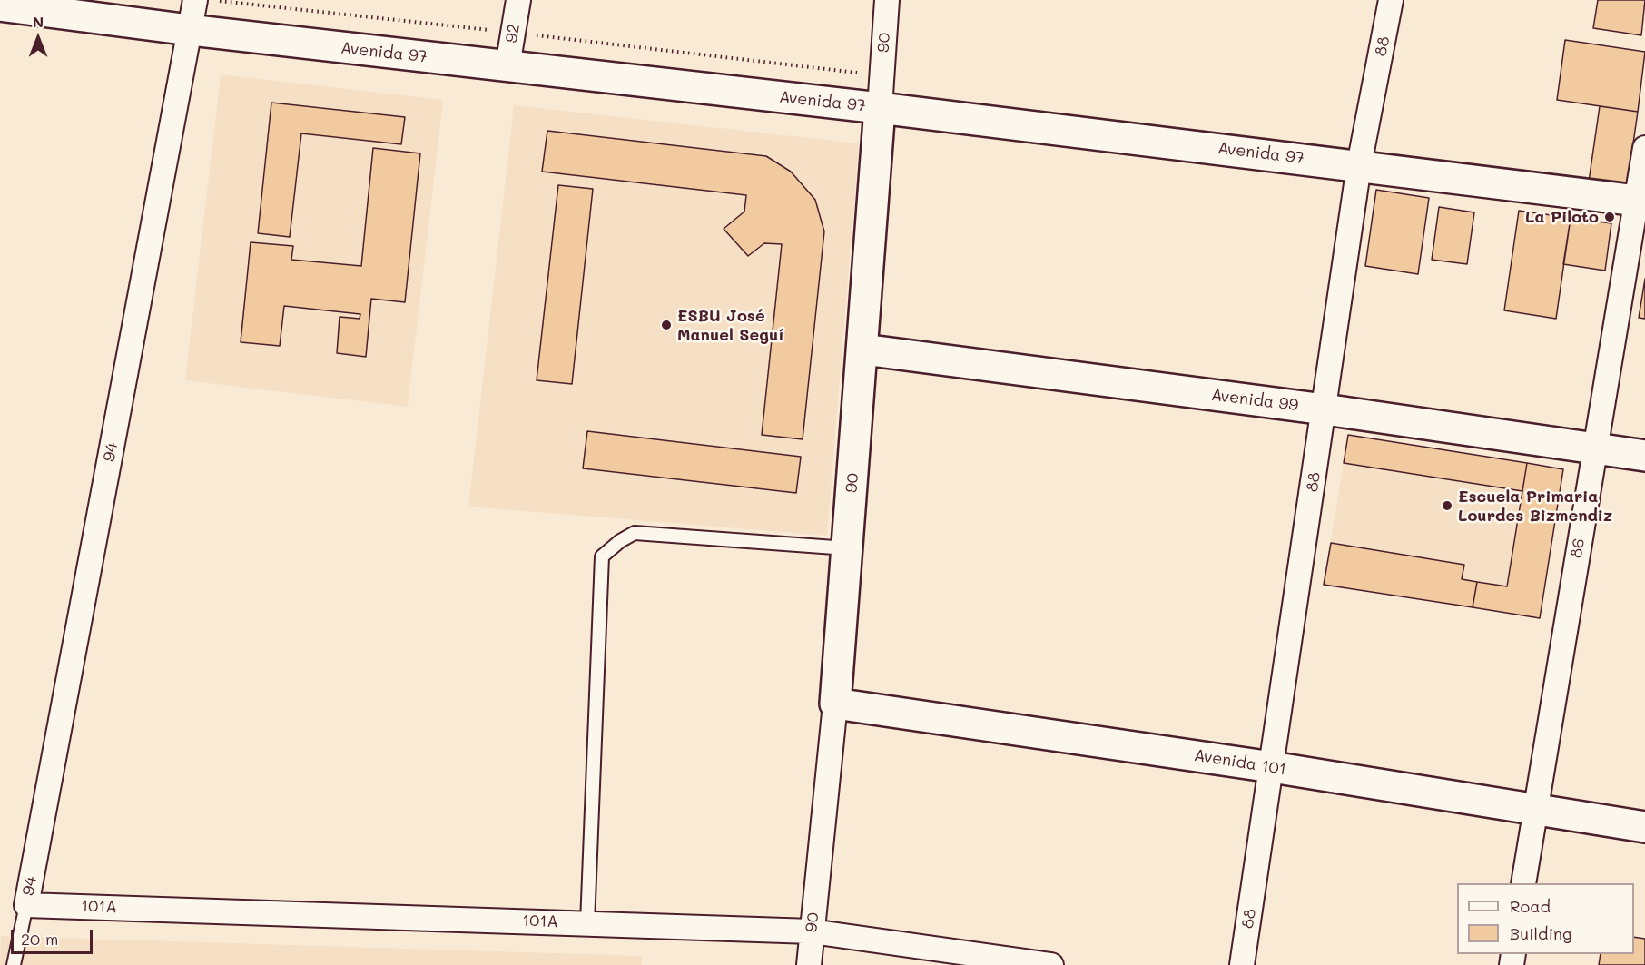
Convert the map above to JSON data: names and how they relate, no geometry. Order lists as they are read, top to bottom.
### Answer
{
  "streets": {
    "main road": [
      "90",
      "Avenida 97",
      "Avenida 99",
      "Avenida 101"
    ],
    "street": [
      "92",
      "88",
      "94",
      "86",
      "101A"
    ]
  },
  "crossings": [
    ["92", "Avenida 97"],
    ["90", "Avenida 97"],
    ["90", "Avenida 99"],
    ["90", "Avenida 101"],
    ["90", "101A"],
    ["88", "Avenida 97"],
    ["88", "Avenida 99"],
    ["88", "Avenida 101"],
    ["Avenida 97", "94"],
    ["Avenida 97", "86"],
    ["Avenida 99", "86"],
    ["94", "101A"],
    ["86", "Avenida 101"]
  ],
  "places": ["La Piloto", "ESBU José Manuel Seguí", "Escuela Primaria Lourdes Bizmendiz"],
  "legend": ["Road", "Building"],
  "scale_bar": "20 m",
  "north": "top"
}
